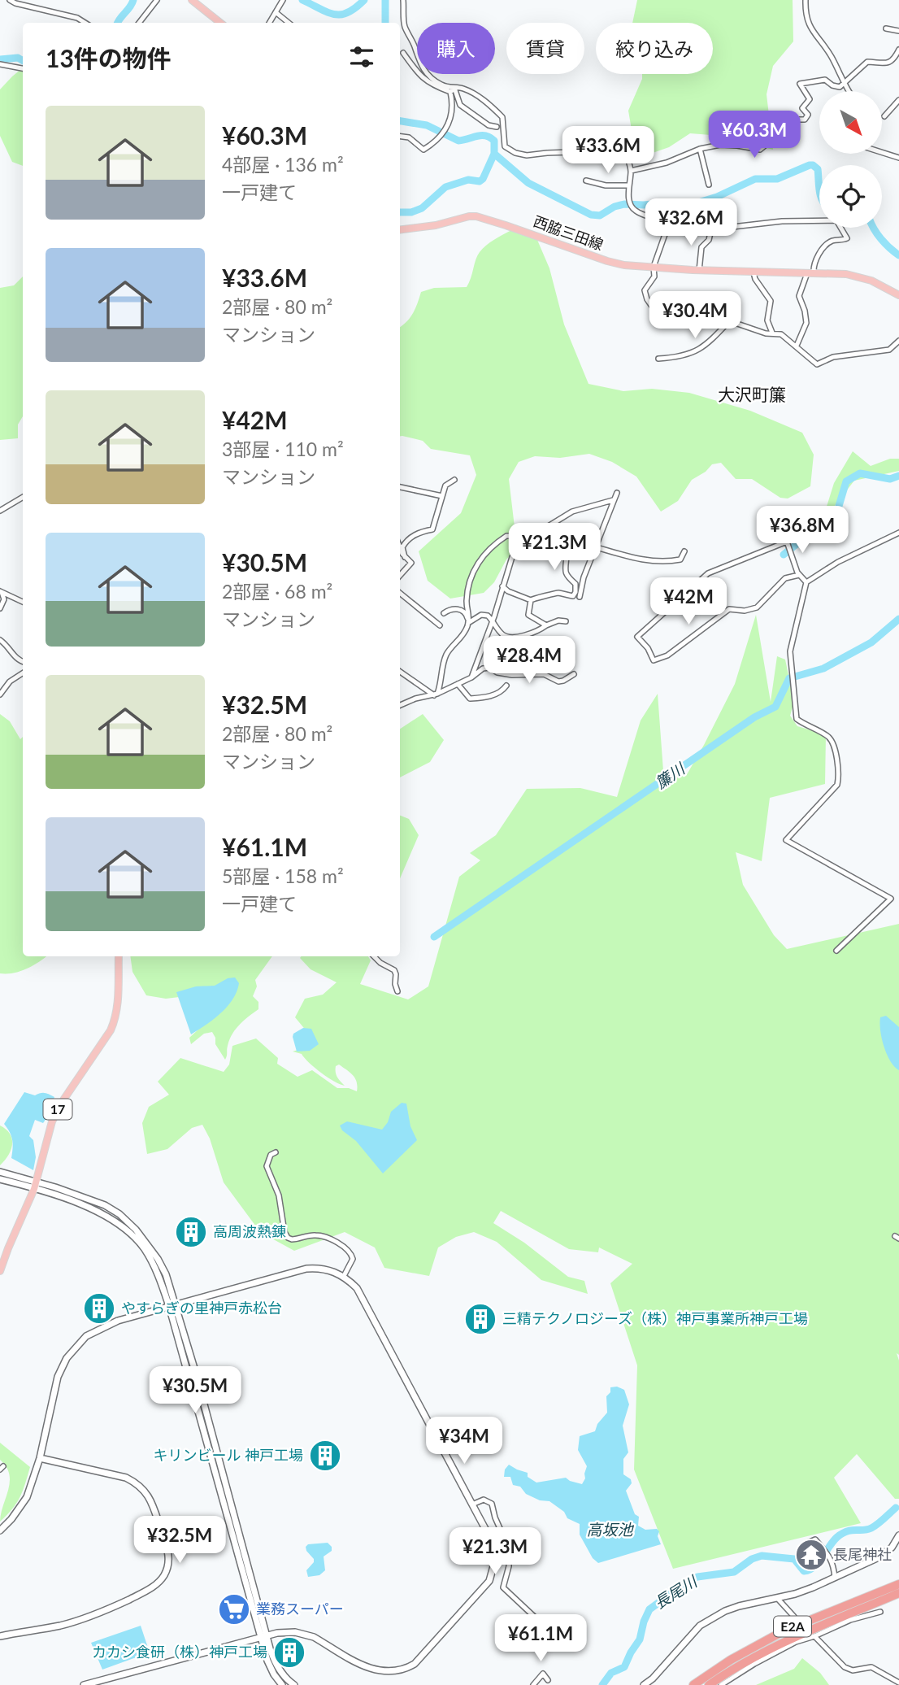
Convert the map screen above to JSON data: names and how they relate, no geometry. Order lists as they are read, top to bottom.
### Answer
{
  "streets": {
    "highway": ["E2A"],
    "main road": ["西脇三田線", "17"]
  },
  "districts": ["大沢町簾"],
  "water": ["簾川", "高坂池", "長尾川"],
  "places": {
    "building": [
      "高周波熱錬",
      "やすらぎの里神戸赤松台",
      "三精テクノロジーズ（株）神戸事業所神戸工場",
      "キリンビール 神戸工場",
      "カカシ食研（株）神戸工場"
    ],
    "temple": ["長尾神社"],
    "supermarket": ["業務スーパー"]
  },
  "north": "bottom right",
  "page": {
    "chip": ["購入", "賃貸", "絞り込み"],
    "heading": "13件の物件",
    "list": [
      {
        "name": "¥60.3M",
        "note": "4部屋 · 136 m² · 一戸建て"
      },
      {
        "name": "¥33.6M",
        "note": "2部屋 · 80 m² · マンション"
      },
      {
        "name": "¥42M",
        "note": "3部屋 · 110 m² · マンション"
      },
      {
        "name": "¥30.5M",
        "note": "2部屋 · 68 m² · マンション"
      },
      {
        "name": "¥32.5M",
        "note": "2部屋 · 80 m² · マンション"
      },
      {
        "name": "¥61.1M",
        "note": "5部屋 · 158 m² · 一戸建て"
      }
    ],
    "price": [
      "¥60.3M",
      "¥33.6M",
      "¥32.6M",
      "¥30.4M",
      "¥36.8M",
      "¥21.3M",
      "¥42M",
      "¥28.4M",
      "¥30.5M",
      "¥34M",
      "¥32.5M",
      "¥21.3M",
      "¥61.1M"
    ]
  }
}
